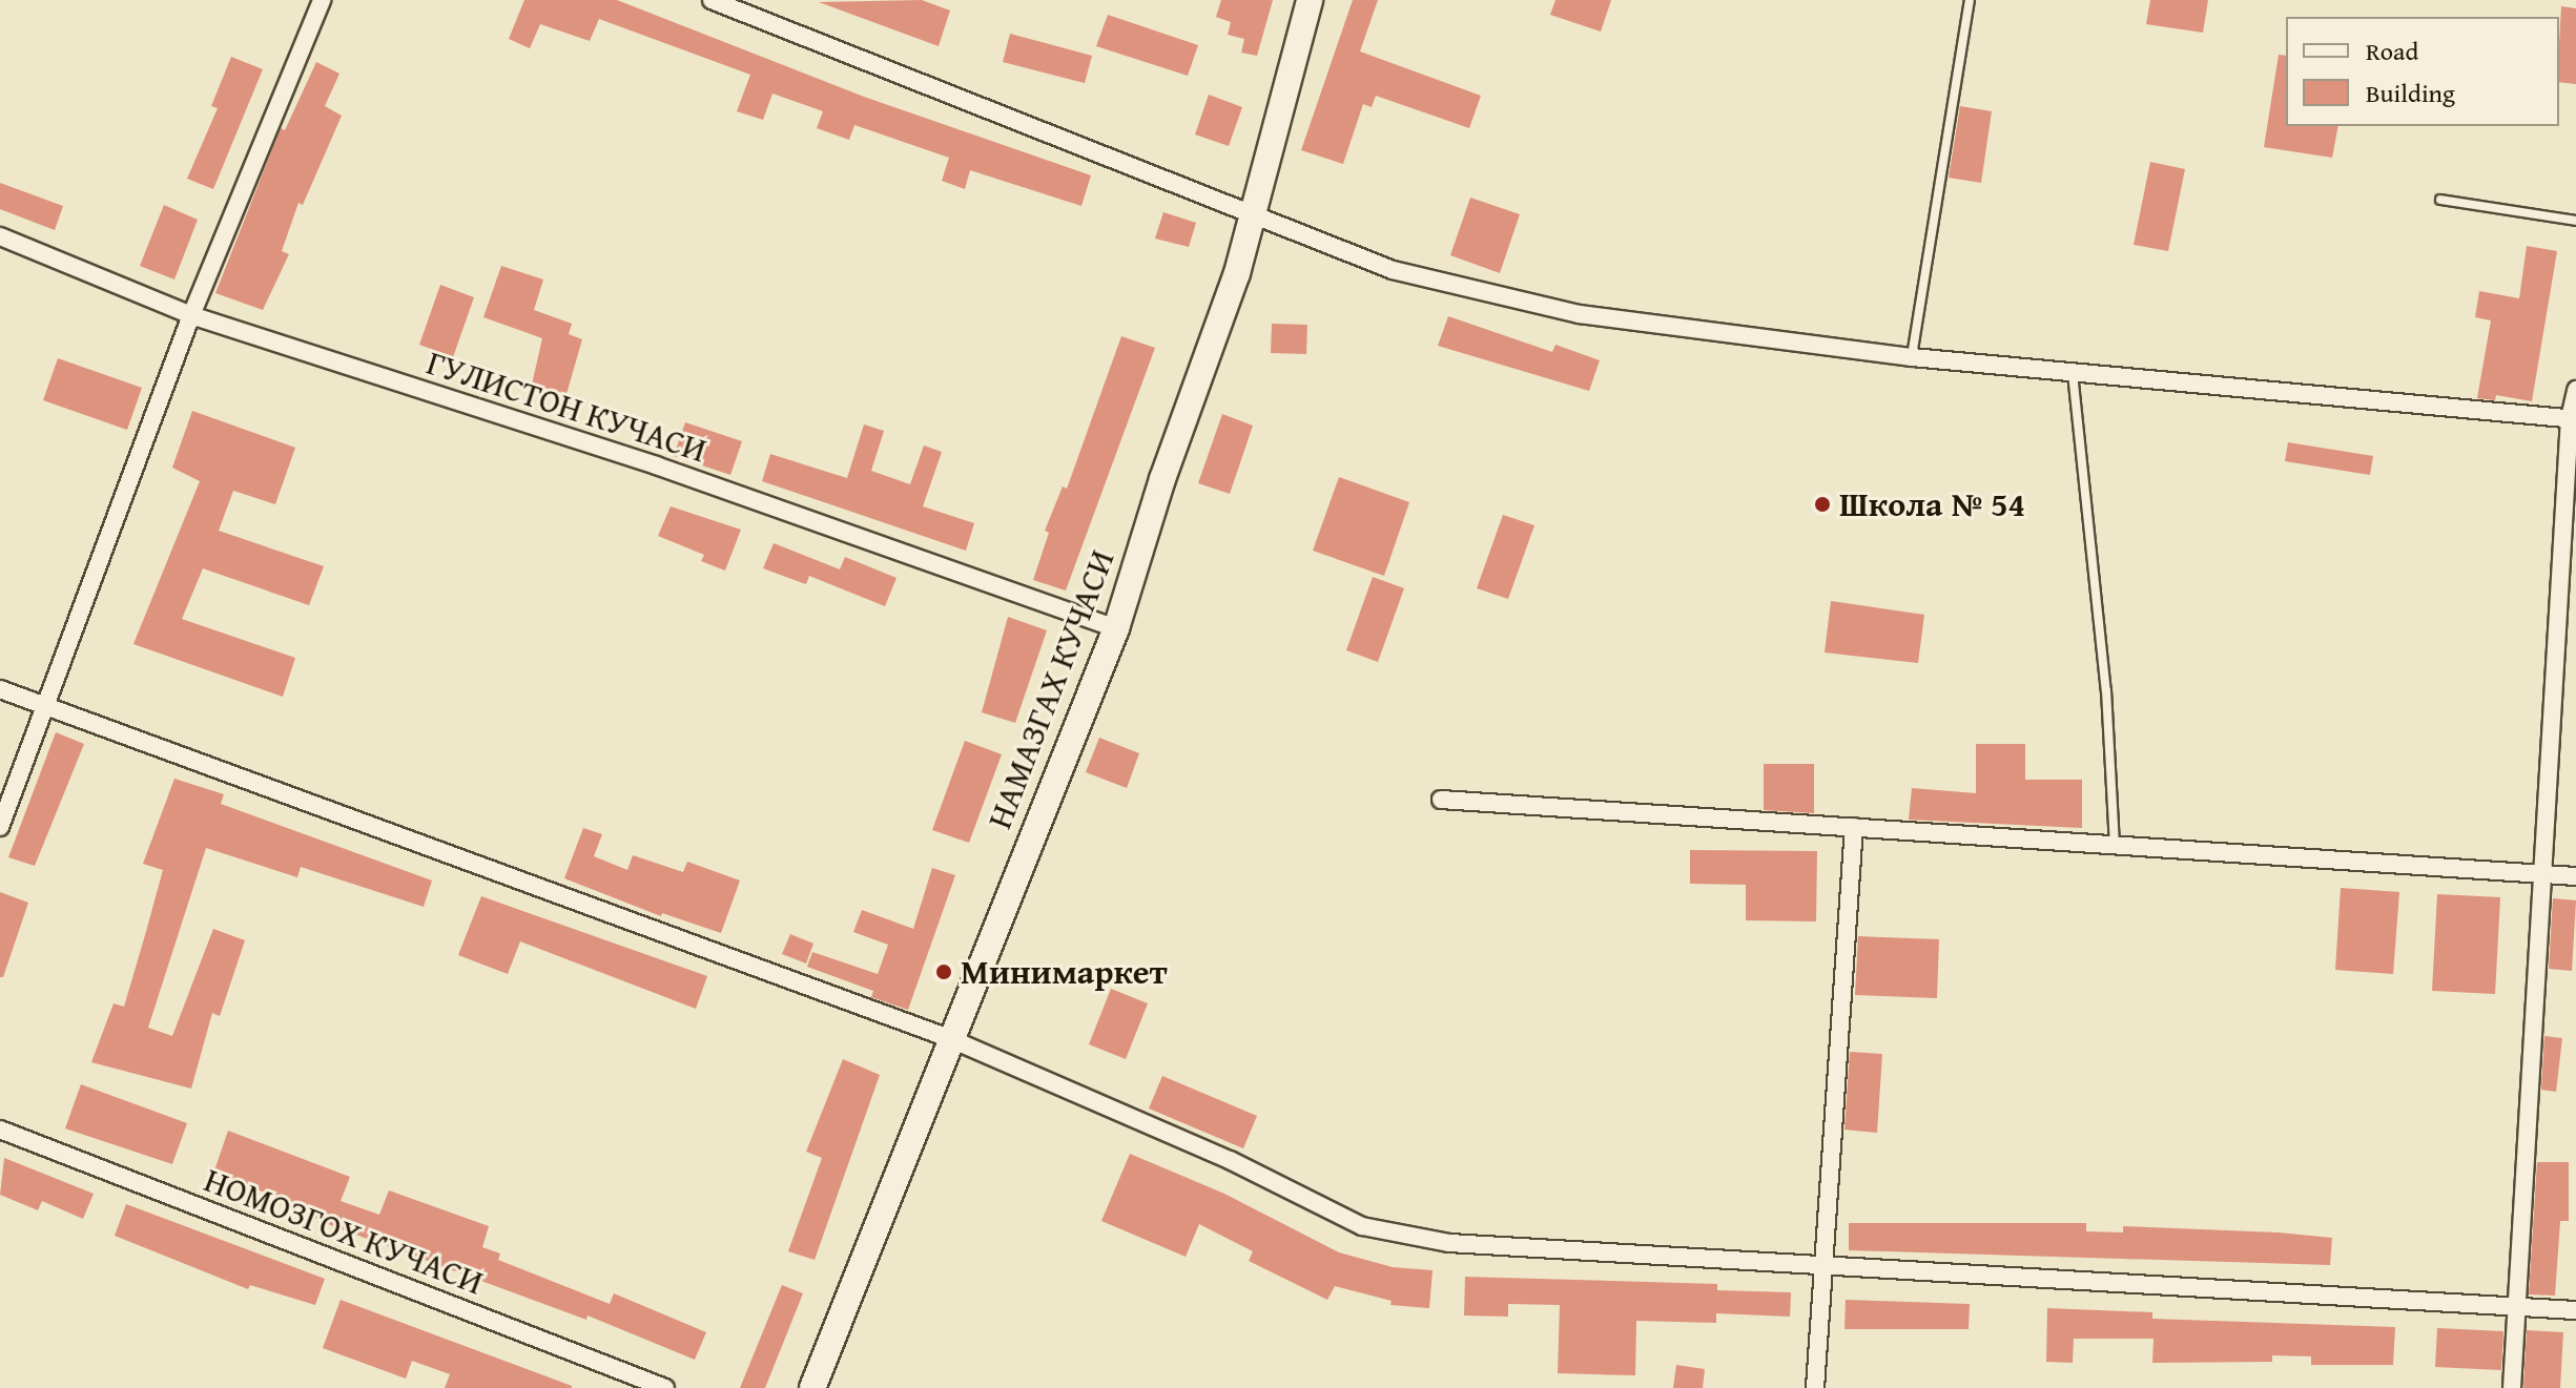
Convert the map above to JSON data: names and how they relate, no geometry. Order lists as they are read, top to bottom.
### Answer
{
  "streets": {
    "street": ["ГУЛИСТОН КУЧАСИ", "НАМАЗГАХ КУЧАСИ", "НОМОЗГОХ КУЧАСИ"]
  },
  "crossings": [
    ["ГУЛИСТОН КУЧАСИ", "НАМАЗГАХ КУЧАСИ"]
  ],
  "places": ["Школа № 54", "Минимаркет"],
  "legend": ["Road", "Building"]
}
